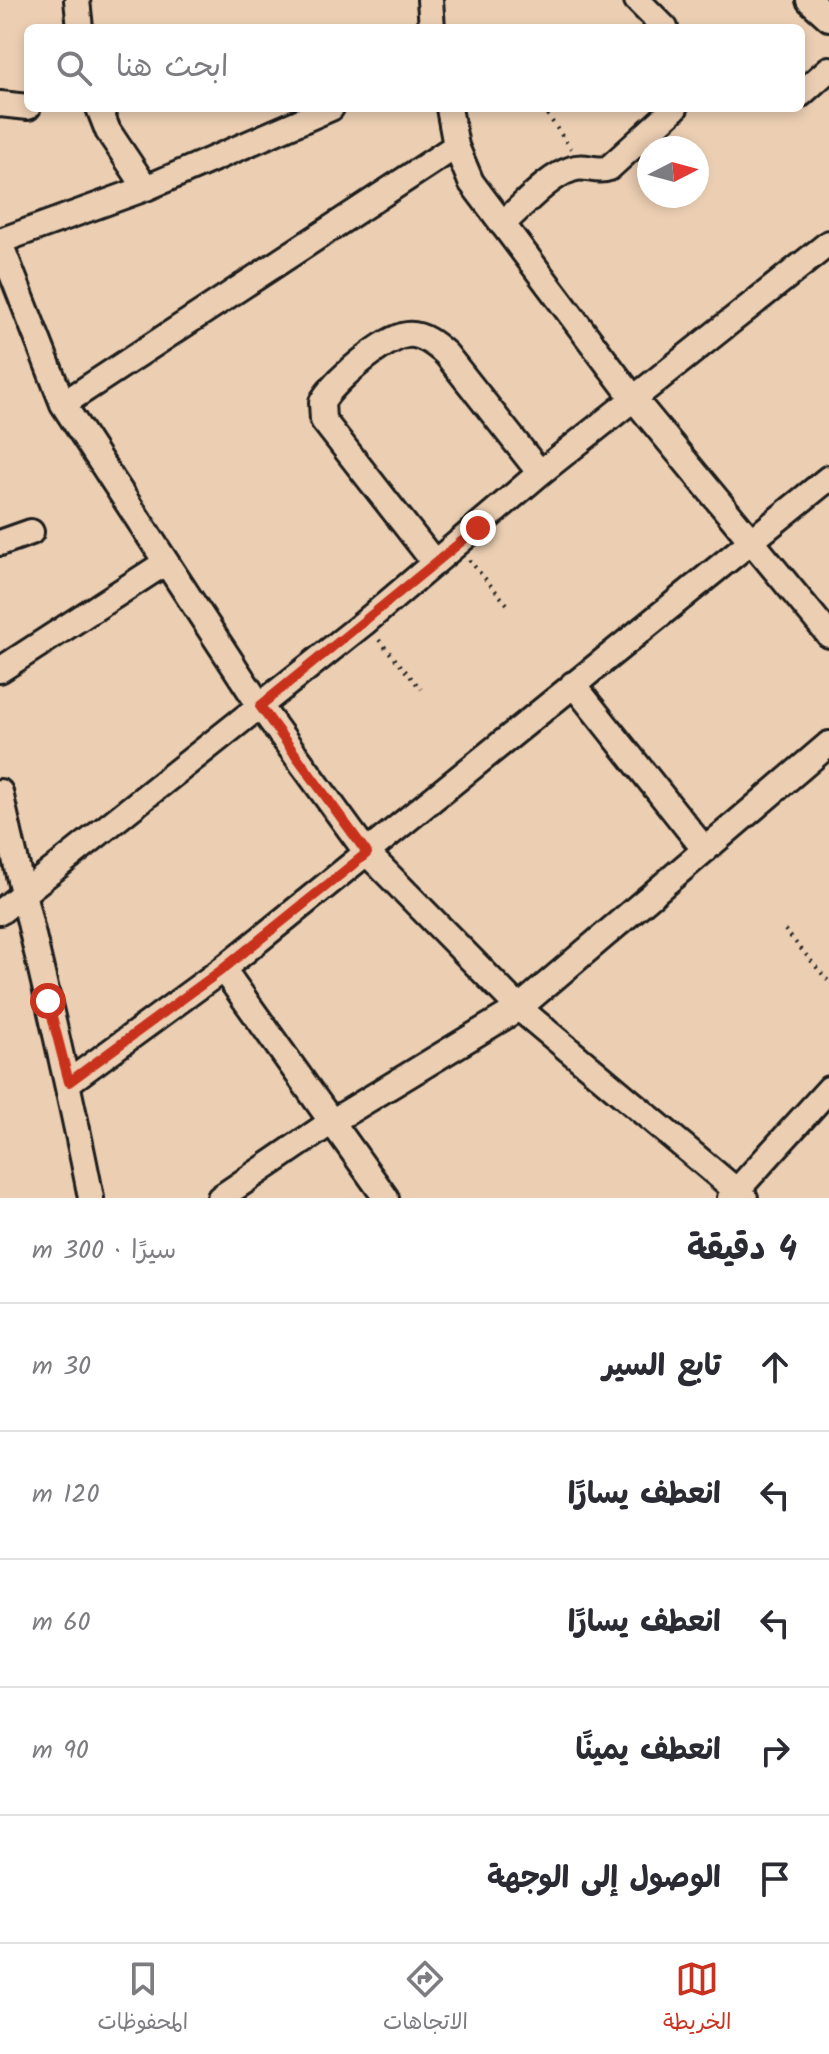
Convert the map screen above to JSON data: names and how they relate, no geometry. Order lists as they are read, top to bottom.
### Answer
{
  "north": "right",
  "page": {
    "search": "ابحث هنا",
    "heading": ["4 دقيقة", "سيرًا · 300 m"],
    "list": [
      ["تابع السير", "30 m"],
      ["انعطف يسارًا", "120 m"],
      ["انعطف يسارًا", "60 m"],
      ["انعطف يمينًا", "90 m"],
      "الوصول إلى الوجهة"
    ],
    "nav": ["الخريطة", "الاتجاهات", "المحفوظات"]
  }
}
